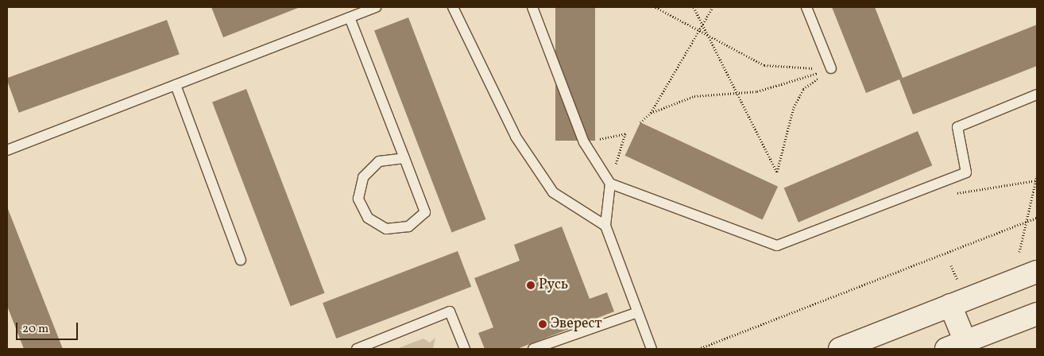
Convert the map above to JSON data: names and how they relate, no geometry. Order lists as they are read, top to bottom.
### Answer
{
  "places": ["Русь", "Эверест"],
  "scale_bar": "20 m"
}
